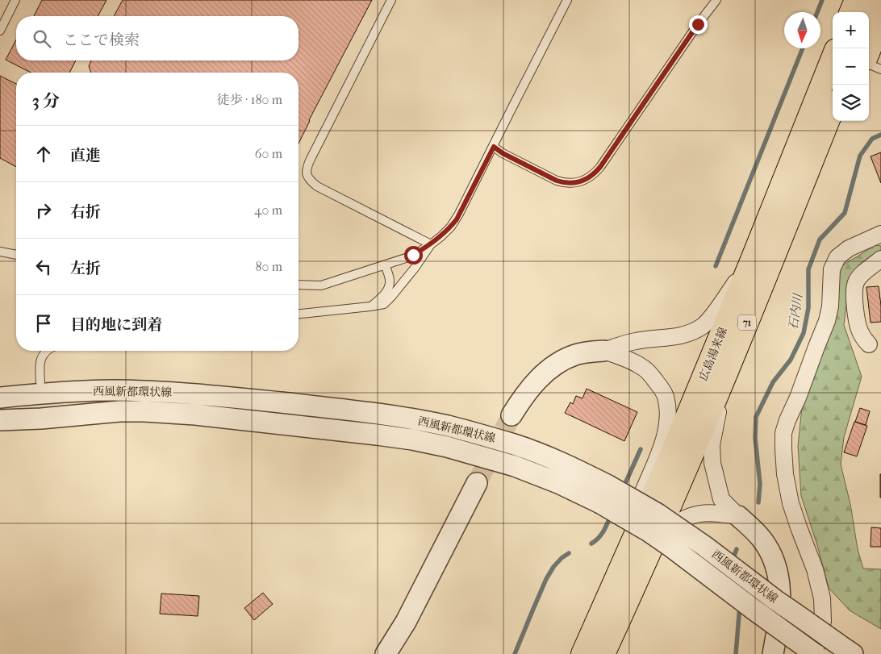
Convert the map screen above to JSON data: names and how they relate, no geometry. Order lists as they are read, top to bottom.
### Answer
{
  "streets": {
    "main road": ["71", "広島湯来線"],
    "street": ["西風新都環状線"]
  },
  "water": ["石内川"],
  "north": "bottom",
  "page": {
    "map_buttons": ["+", "−"],
    "search": "ここで検索",
    "heading": ["3 分", "徒歩 · 180 m"],
    "list": [
      ["直進", "60 m"],
      ["右折", "40 m"],
      ["左折", "80 m"],
      "目的地に到着"
    ]
  }
}
